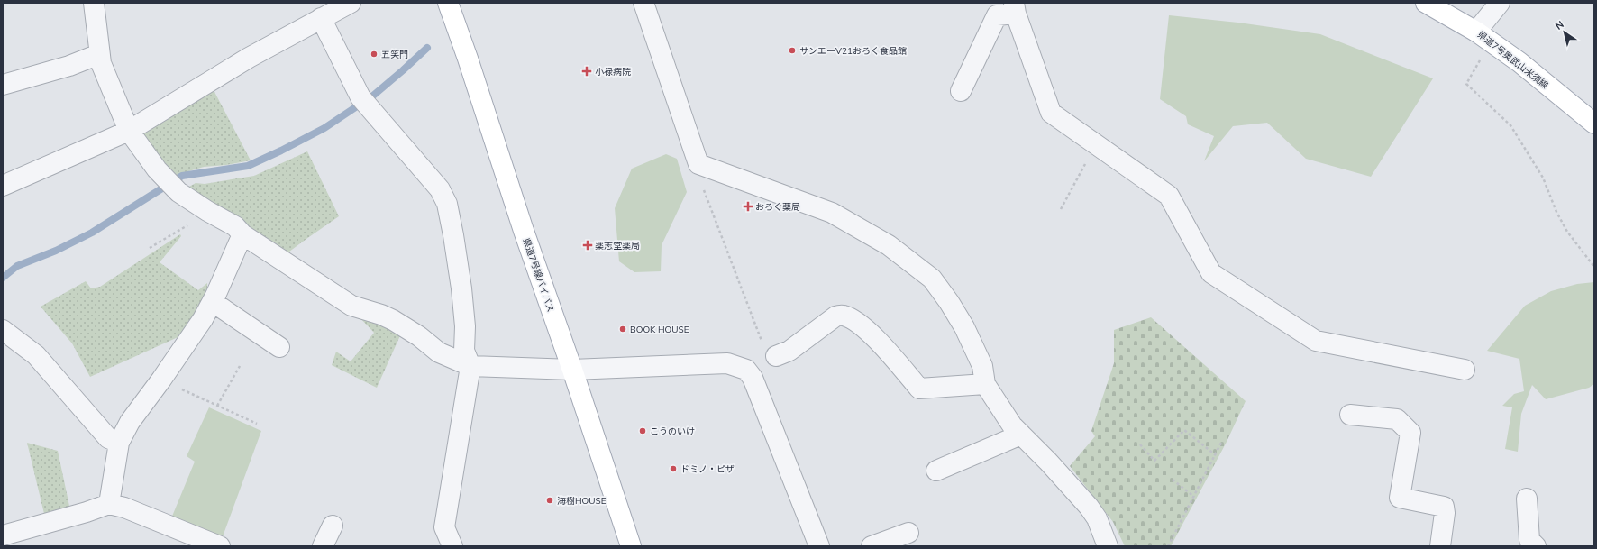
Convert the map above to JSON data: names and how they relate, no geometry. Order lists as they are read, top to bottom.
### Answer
{
  "streets": {
    "main road": ["県道7号奥武山米須線", "県道7号線バイパス"]
  },
  "places": {
    "other": [
      "サンエーV21おろく食品館",
      "五笑門",
      "BOOK HOUSE",
      "こうのいけ",
      "ドミノ・ピザ",
      "海樹HOUSE"
    ],
    "health": ["小禄病院", "おろく薬局", "薬志堂薬局"]
  },
  "north": "top left"
}
